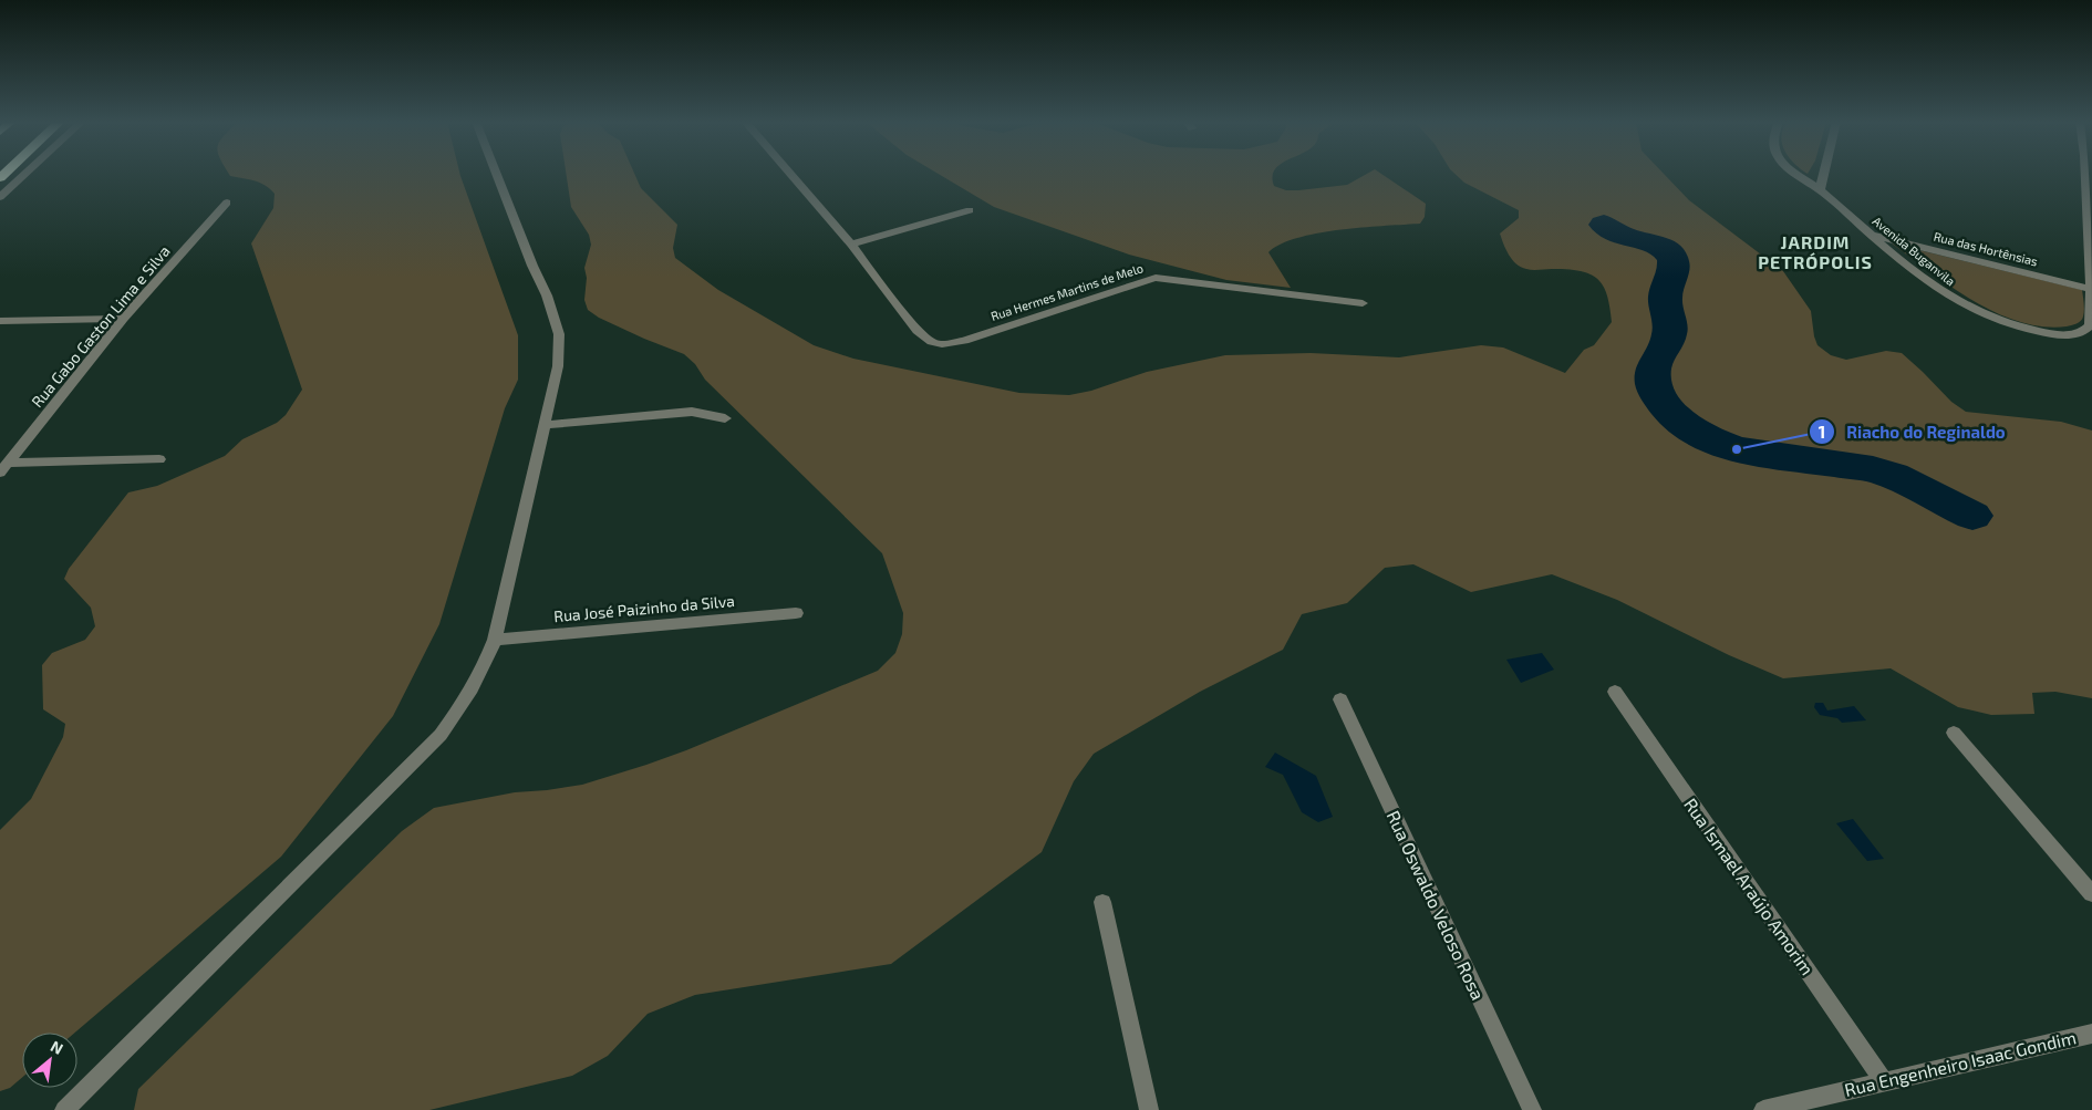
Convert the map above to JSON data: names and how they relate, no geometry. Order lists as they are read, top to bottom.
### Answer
{
  "streets": {
    "street": [
      "Rua das Hortênsias",
      "Avenida Buganvila",
      "Rua Hermes Martins de Melo",
      "Rua Gabo Gaston Lima e Silva",
      "Rua José Paizinho da Silva",
      "Rua Ismael Araújo Amorim",
      "Rua Oswaldo Veloso Rosa",
      "Rua Engenheiro Isaac Gondim"
    ]
  },
  "crossings": [
    ["Rua das Hortênsias", "Avenida Buganvila"],
    ["Rua Ismael Araújo Amorim", "Rua Engenheiro Isaac Gondim"]
  ],
  "districts": ["JARDIM PETRÓPOLIS"],
  "places": ["Riacho do Reginaldo"],
  "north": "top right"
}
